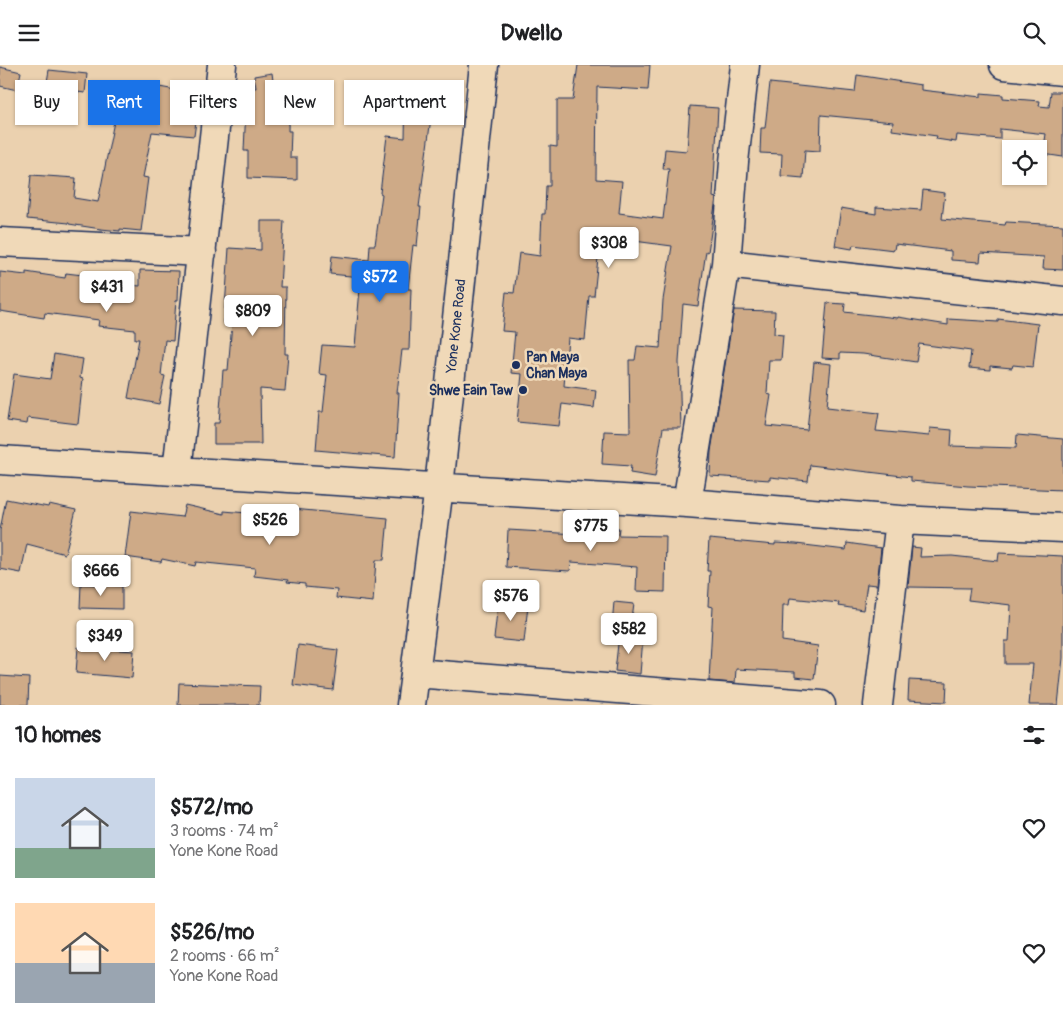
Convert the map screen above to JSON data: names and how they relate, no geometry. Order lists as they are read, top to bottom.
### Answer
{
  "streets": {
    "street": ["Yone Kone Road"]
  },
  "places": ["Pan Maya Chan Maya", "Shwe Eain Taw"],
  "page": {
    "header": "Dwello",
    "chip": [
      "Buy",
      "Rent",
      "Filters",
      "New",
      "Apartment"
    ],
    "price": [
      "$308",
      "$572",
      "$431",
      "$809",
      "$526",
      "$775",
      "$666",
      "$576",
      "$582",
      "$349"
    ],
    "heading": "10 homes",
    "list": [
      {
        "name": "$572/mo",
        "note": "3 rooms · 74 m² · Yone Kone Road"
      },
      {
        "name": "$526/mo",
        "note": "2 rooms · 66 m² · Yone Kone Road"
      }
    ]
  }
}
